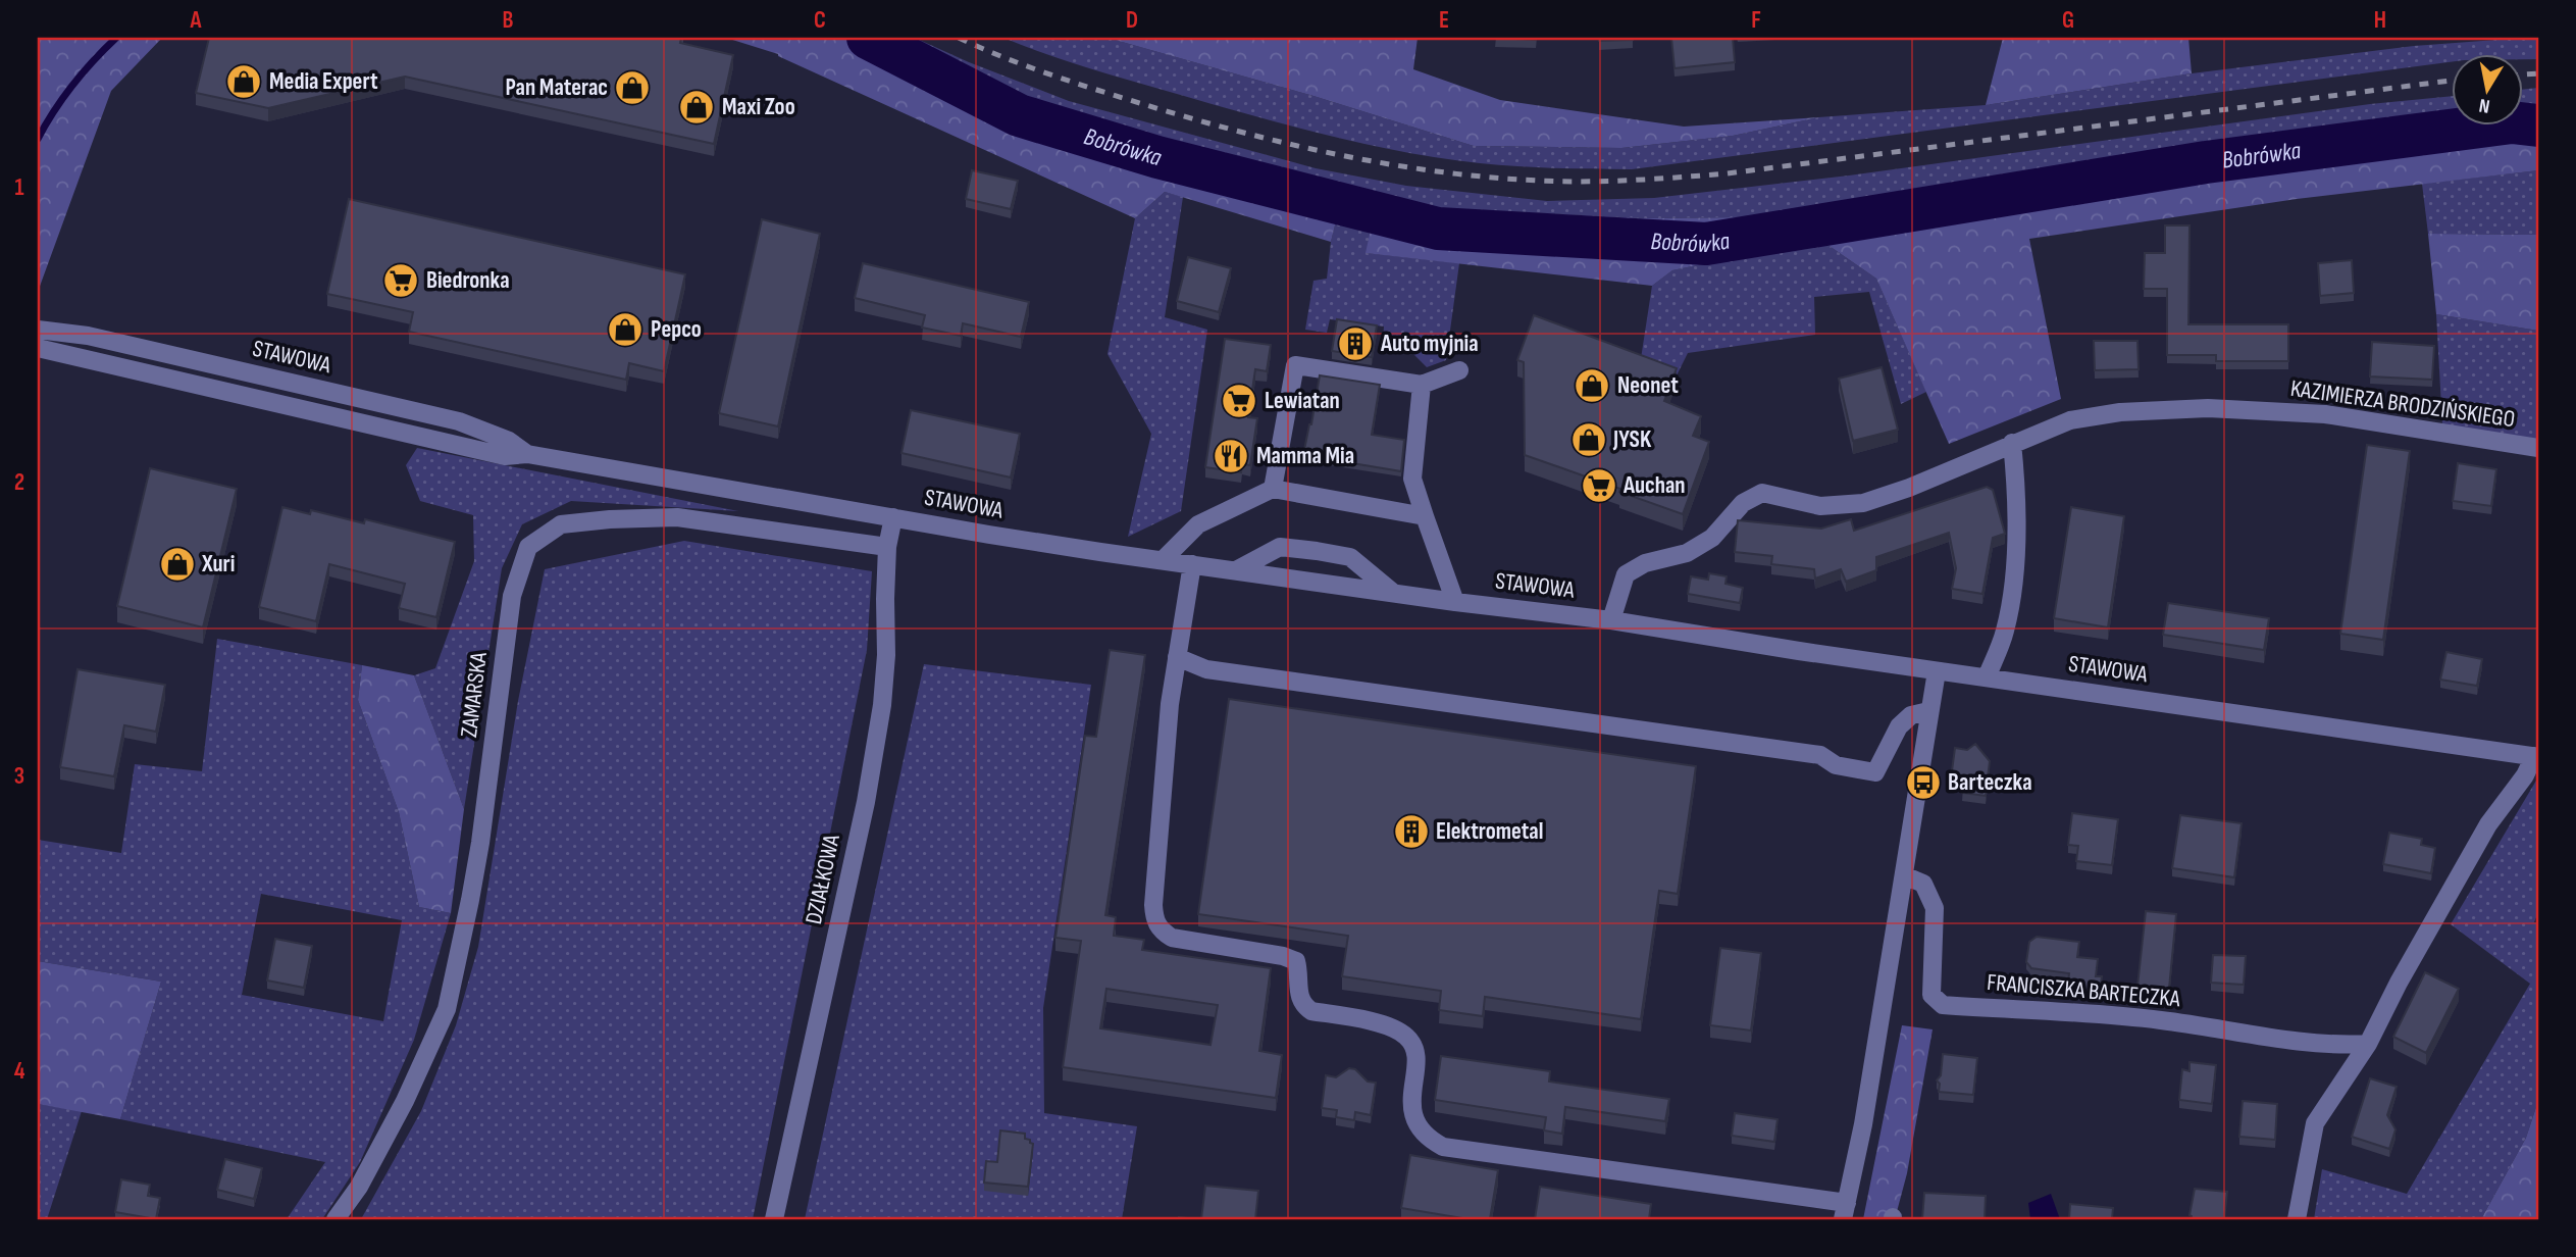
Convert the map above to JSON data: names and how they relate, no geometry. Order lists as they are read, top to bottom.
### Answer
{
  "streets": {
    "street": [
      "STAWOWA",
      "KAZIMIERZA BRODZIŃSKIEGO",
      "ZAMARSKA",
      "DZIAŁKOWA",
      "FRANCISZKA BARTECZKA"
    ]
  },
  "crossings": [
    ["STAWOWA", "KAZIMIERZA BRODZIŃSKIEGO"],
    ["ZAMARSKA", "DZIAŁKOWA"]
  ],
  "water": ["Bobrówka"],
  "places": {
    "shop": [
      "Media Expert",
      "Pan Materac",
      "Maxi Zoo",
      "Pepco",
      "Neonet",
      "JYSK",
      "Xuri"
    ],
    "supermarket": ["Biedronka", "Lewiatan", "Auchan"],
    "building": ["Auto myjnia", "Elektrometal"],
    "restaurant": ["Mamma Mia"],
    "bus stop": ["Barteczka"]
  },
  "north": "bottom",
  "grid": {
    "columns": [
      "A",
      "B",
      "C",
      "D",
      "E",
      "F",
      "G",
      "H"
    ],
    "rows": [
      "1",
      "2",
      "3",
      "4"
    ]
  }
}
